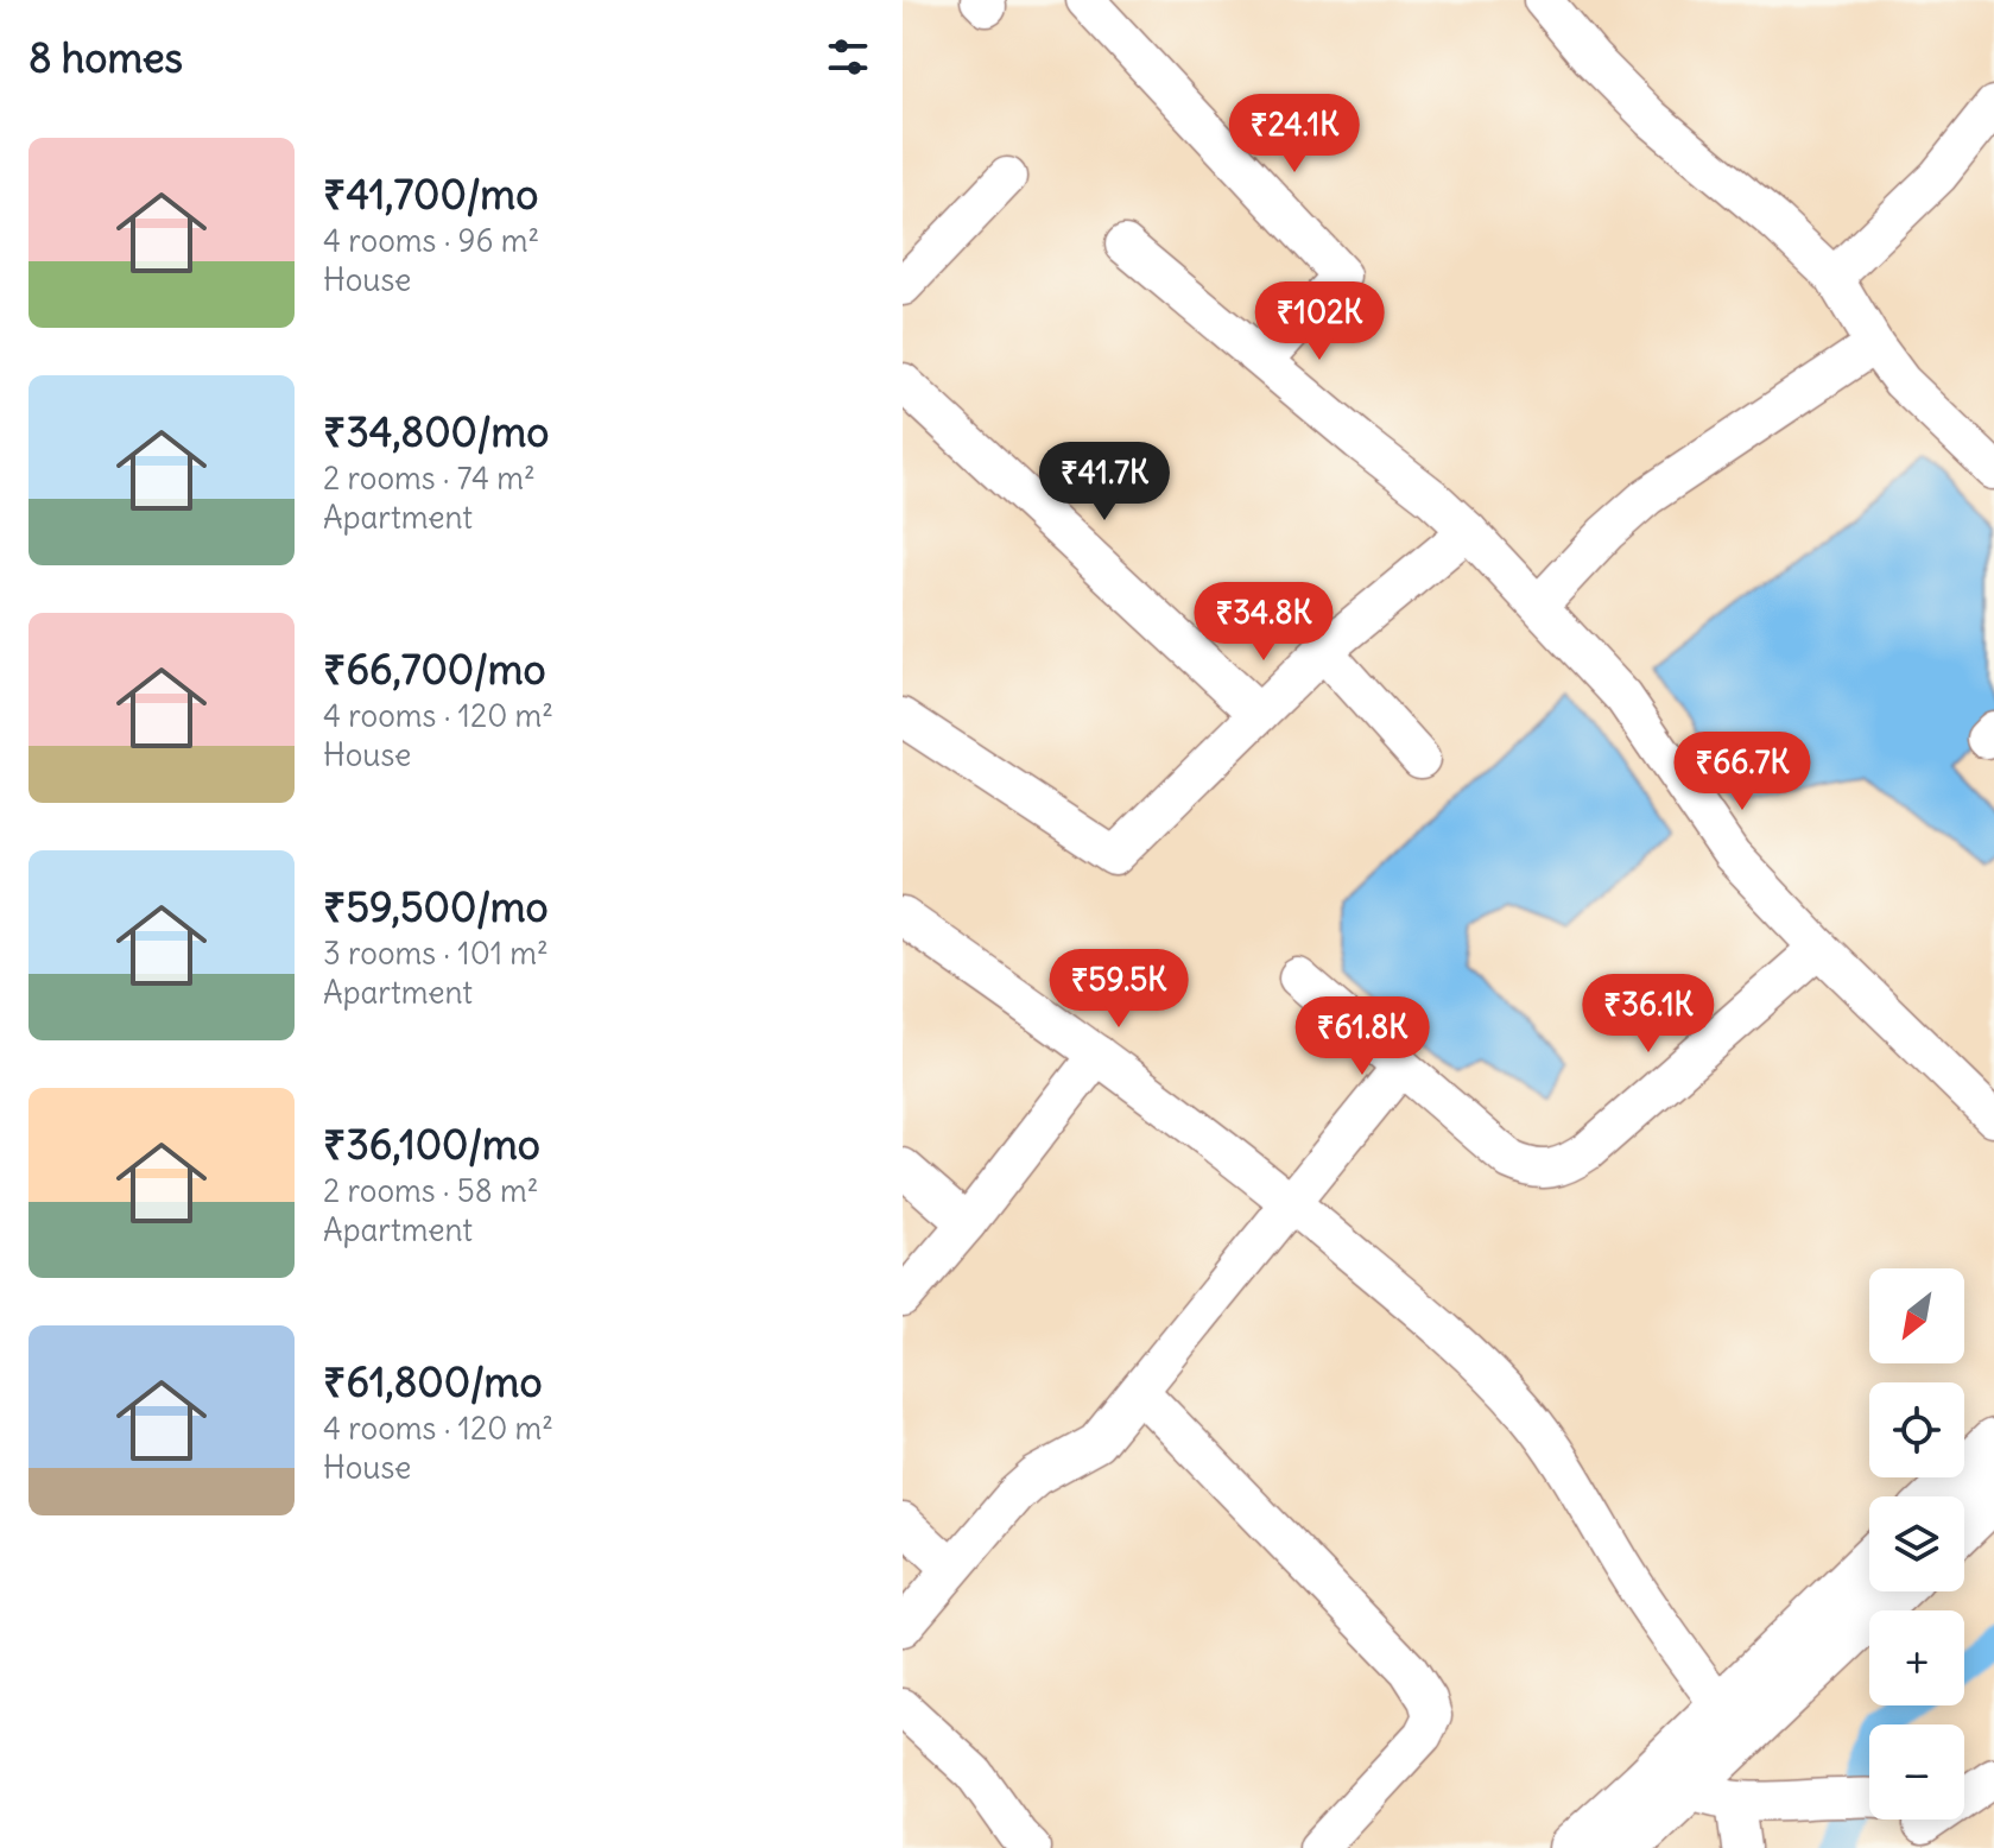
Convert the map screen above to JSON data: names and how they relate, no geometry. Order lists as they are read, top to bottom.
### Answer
{
  "north": "bottom left",
  "page": {
    "heading": "8 homes",
    "price": [
      "₹24.1K",
      "₹102K",
      "₹41.7K",
      "₹34.8K",
      "₹66.7K",
      "₹59.5K",
      "₹36.1K",
      "₹61.8K"
    ],
    "list": [
      {
        "name": "₹41,700/mo",
        "note": "4 rooms · 96 m² · House"
      },
      {
        "name": "₹34,800/mo",
        "note": "2 rooms · 74 m² · Apartment"
      },
      {
        "name": "₹66,700/mo",
        "note": "4 rooms · 120 m² · House"
      },
      {
        "name": "₹59,500/mo",
        "note": "3 rooms · 101 m² · Apartment"
      },
      {
        "name": "₹36,100/mo",
        "note": "2 rooms · 58 m² · Apartment"
      },
      {
        "name": "₹61,800/mo",
        "note": "4 rooms · 120 m² · House"
      }
    ],
    "map_buttons": ["+", "−"]
  }
}
